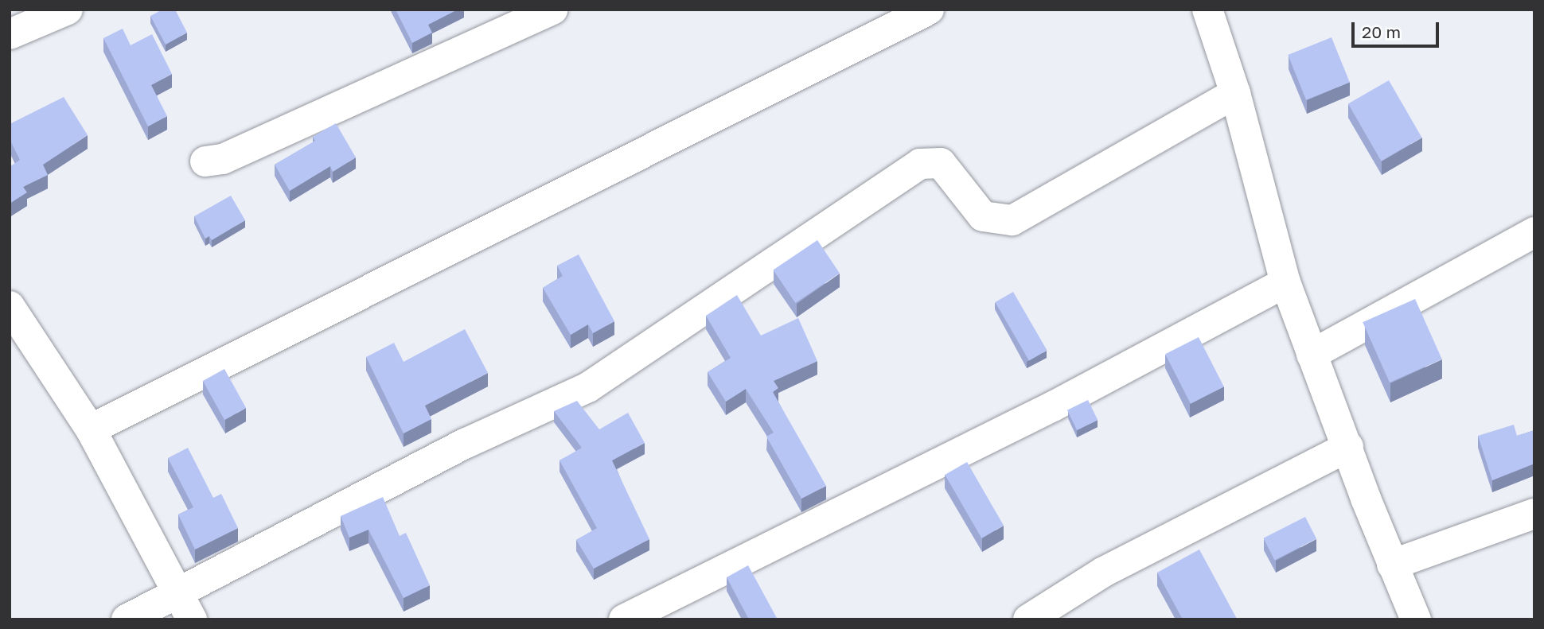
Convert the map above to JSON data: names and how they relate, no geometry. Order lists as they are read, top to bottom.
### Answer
{
  "scale_bar": "20 m"
}
